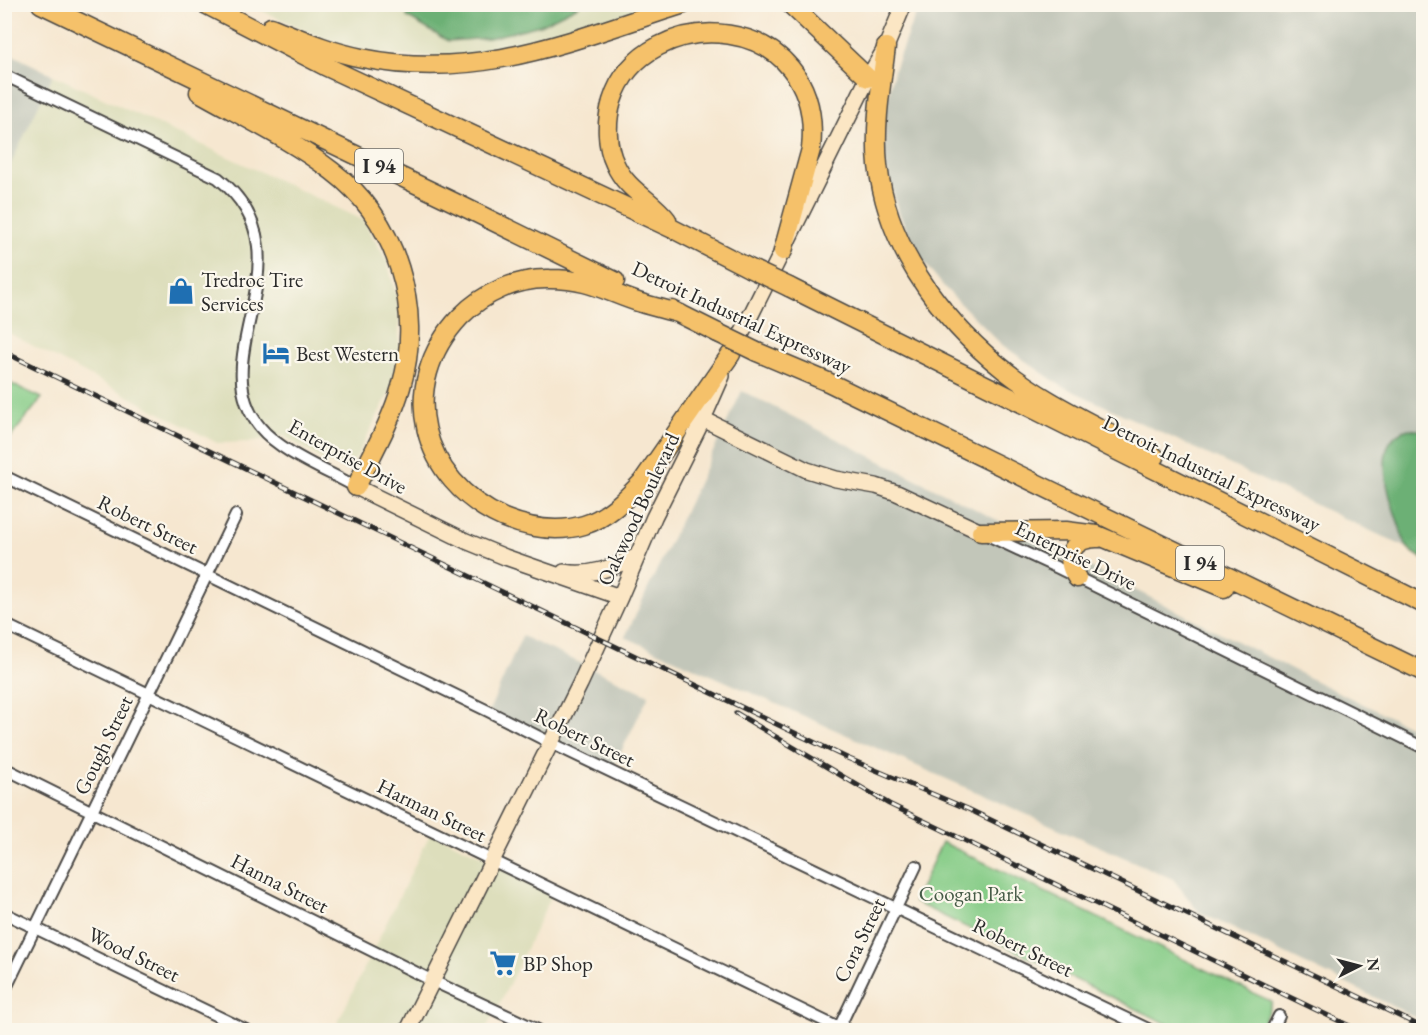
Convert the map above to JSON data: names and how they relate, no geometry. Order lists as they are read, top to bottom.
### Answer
{
  "streets": {
    "highway": ["I 94", "Detroit Industrial Expressway"],
    "main road": ["Enterprise Drive", "Oakwood Boulevard"],
    "street": [
      "Robert Street",
      "Gough Street",
      "Harman Street",
      "Hanna Street",
      "Cora Street",
      "Wood Street"
    ]
  },
  "crossings": [
    ["Enterprise Drive", "Oakwood Boulevard"],
    ["Oakwood Boulevard", "Robert Street"],
    ["Oakwood Boulevard", "Harman Street"],
    ["Oakwood Boulevard", "Hanna Street"],
    ["Robert Street", "Gough Street"],
    ["Robert Street", "Cora Street"],
    ["Gough Street", "Harman Street"],
    ["Gough Street", "Hanna Street"],
    ["Gough Street", "Wood Street"],
    ["Harman Street", "Cora Street"]
  ],
  "parks": ["Coogan Park"],
  "places": {
    "shop": ["Tredroc Tire Services"],
    "hotel": ["Best Western"],
    "supermarket": ["BP Shop"]
  },
  "north": "right"
}
